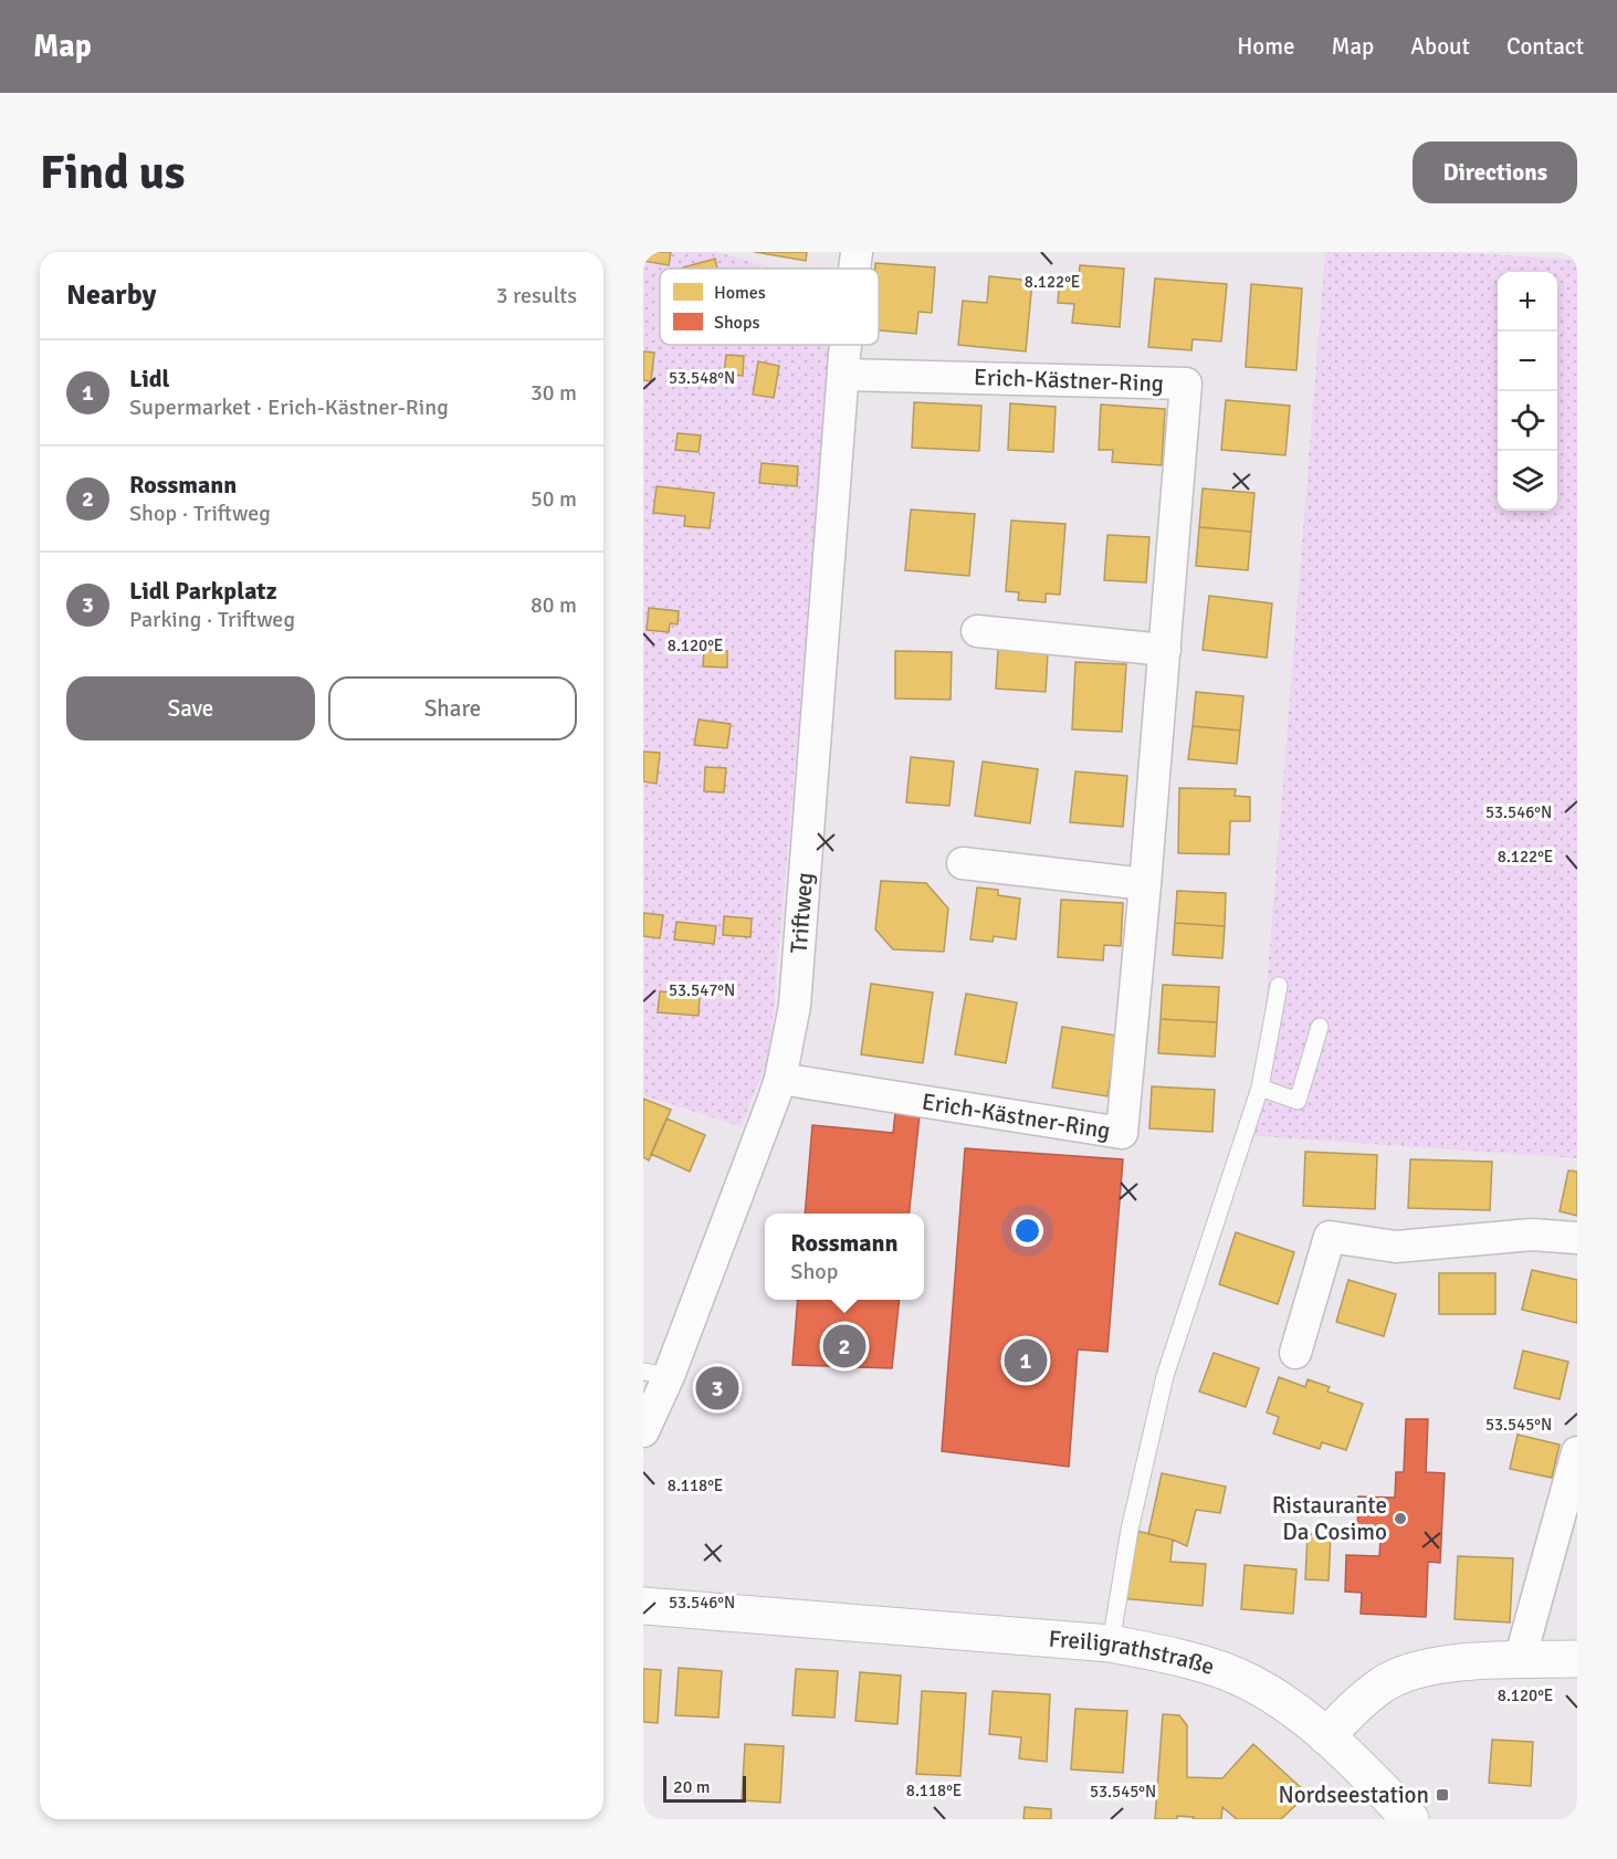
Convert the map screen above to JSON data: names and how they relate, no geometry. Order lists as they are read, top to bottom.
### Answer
{
  "streets": {
    "main road": ["Freiligrathstraße"],
    "street": ["Erich-Kästner-Ring", "Triftweg"]
  },
  "crossings": [
    ["Erich-Kästner-Ring", "Triftweg"]
  ],
  "places": {
    "other": ["Ristaurante Da Cosimo"],
    "transit": ["Nordseestation"]
  },
  "legend": ["Homes", "Shops"],
  "scale_bar": "20 m",
  "page": {
    "header": "Map",
    "nav": [
      "Home",
      "Map",
      "About",
      "Contact"
    ],
    "buttons": [
      "Directions",
      ["Save", "Share"]
    ],
    "title": "Find us",
    "heading": ["Nearby", "3 results"],
    "map_buttons": ["+", "−"],
    "list": [
      {
        "mark": "1",
        "name": "Lidl",
        "note": "Supermarket · Erich-Kästner-Ring",
        "value": "30 m"
      },
      {
        "mark": "2",
        "name": "Rossmann",
        "note": "Shop · Triftweg",
        "value": "50 m"
      },
      {
        "mark": "3",
        "name": "Lidl Parkplatz",
        "note": "Parking · Triftweg",
        "value": "80 m"
      }
    ],
    "popup": ["Rossmann", "Shop"],
    "pins": ["2", "1", "3"],
    "scale": "20 m"
  },
  "coordinates": [
    "8.122°E",
    "53.548°N",
    "8.120°E",
    "53.546°N",
    "53.547°N",
    "53.545°N",
    "8.118°E"
  ]
}
